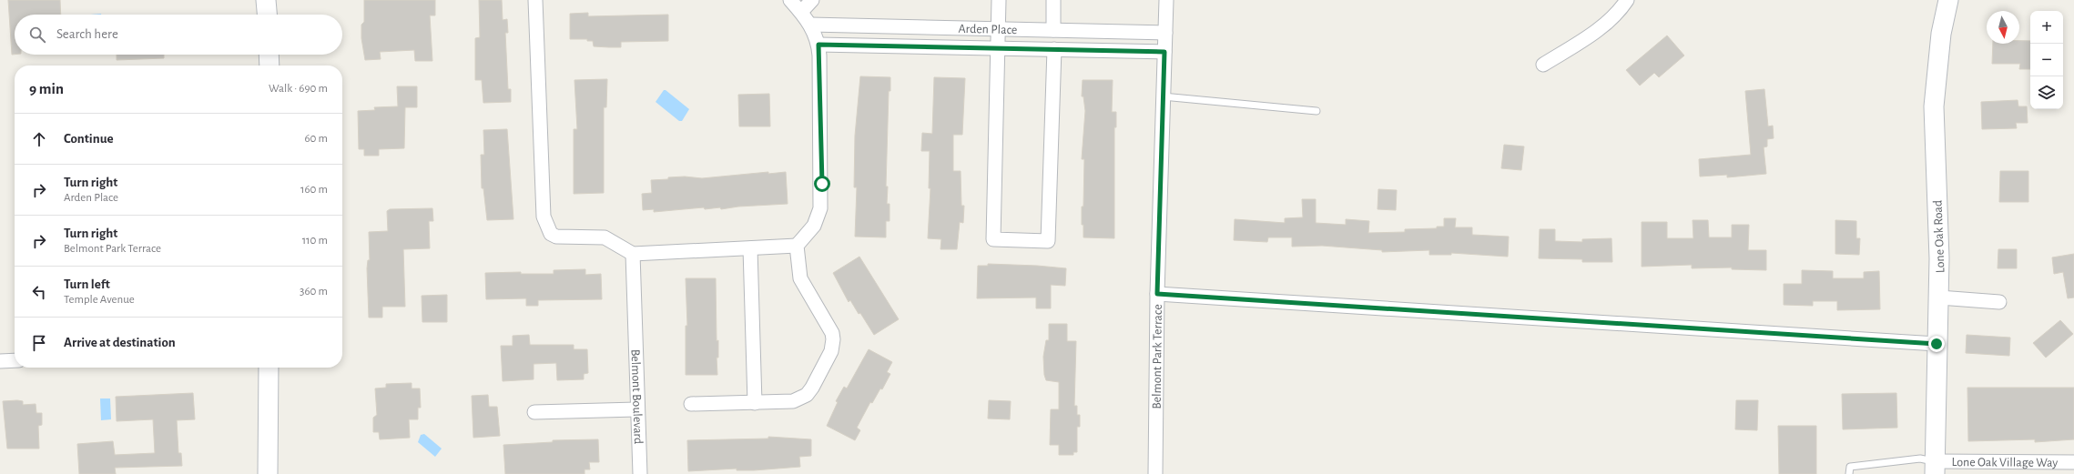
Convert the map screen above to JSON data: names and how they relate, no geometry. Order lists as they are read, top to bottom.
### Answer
{
  "streets": {
    "street": [
      "Arden Place",
      "Lone Oak Road",
      "Belmont Park Terrace",
      "Belmont Boulevard",
      "Lone Oak Village Way"
    ]
  },
  "crossings": [
    ["Arden Place", "Belmont Park Terrace"],
    ["Lone Oak Road", "Lone Oak Village Way"]
  ],
  "north": "bottom",
  "page": {
    "map_buttons": ["+", "−"],
    "search": "Search here",
    "heading": ["9 min", "Walk · 690 m"],
    "list": [
      ["Continue", "60 m"],
      ["Turn right", "Arden Place", "160 m"],
      ["Turn right", "Belmont Park Terrace", "110 m"],
      ["Turn left", "Temple Avenue", "360 m"],
      "Arrive at destination"
    ]
  }
}
